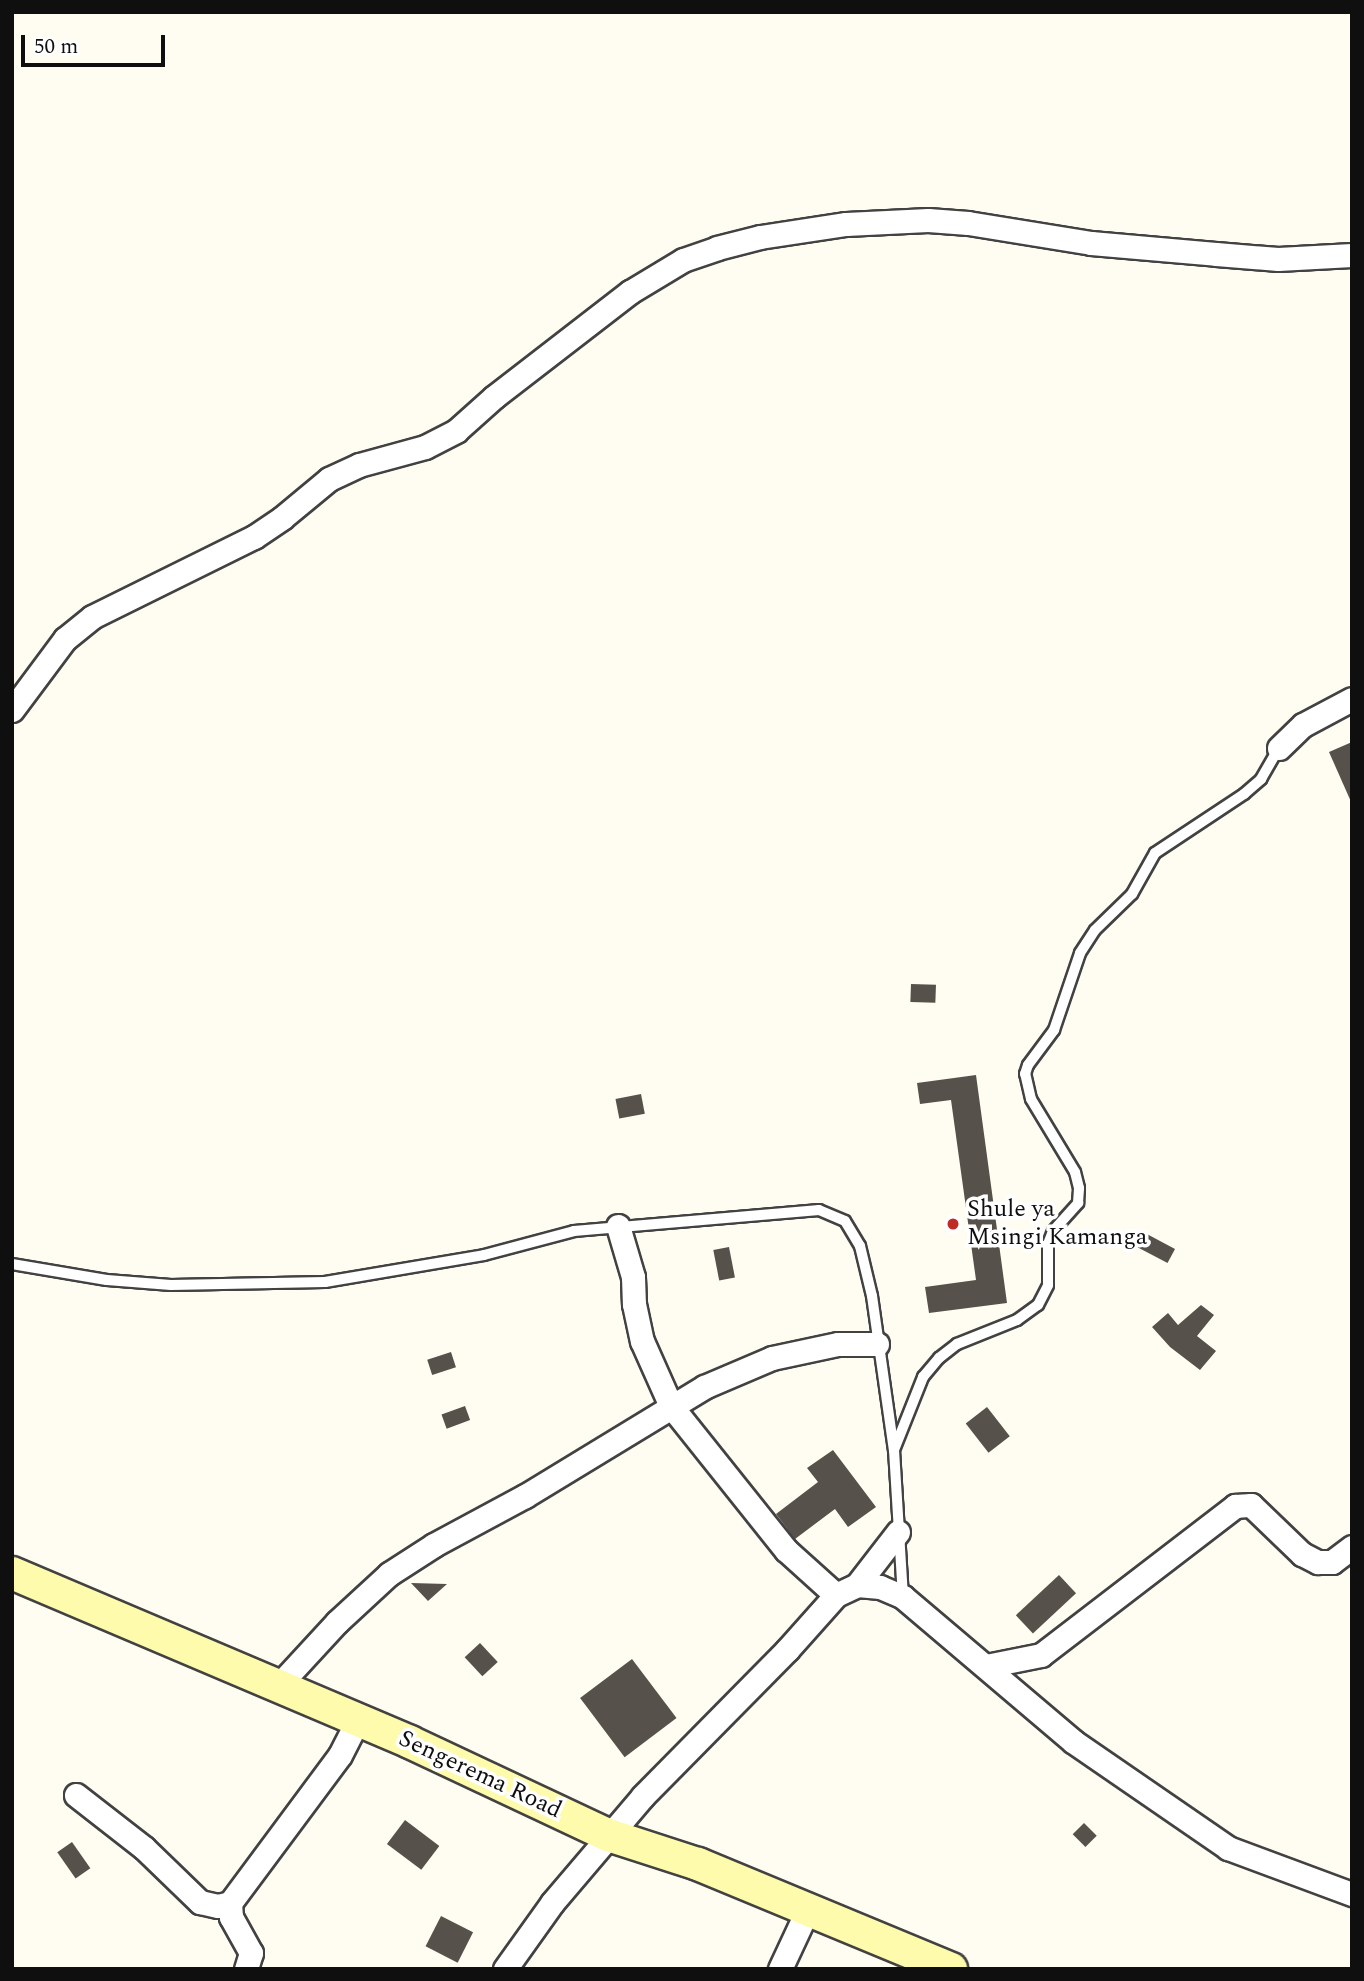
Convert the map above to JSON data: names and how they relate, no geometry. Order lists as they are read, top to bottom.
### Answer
{
  "streets": {
    "main road": ["Sengerema Road"]
  },
  "places": ["Shule ya Msingi Kamanga"],
  "scale_bar": "50 m"
}
